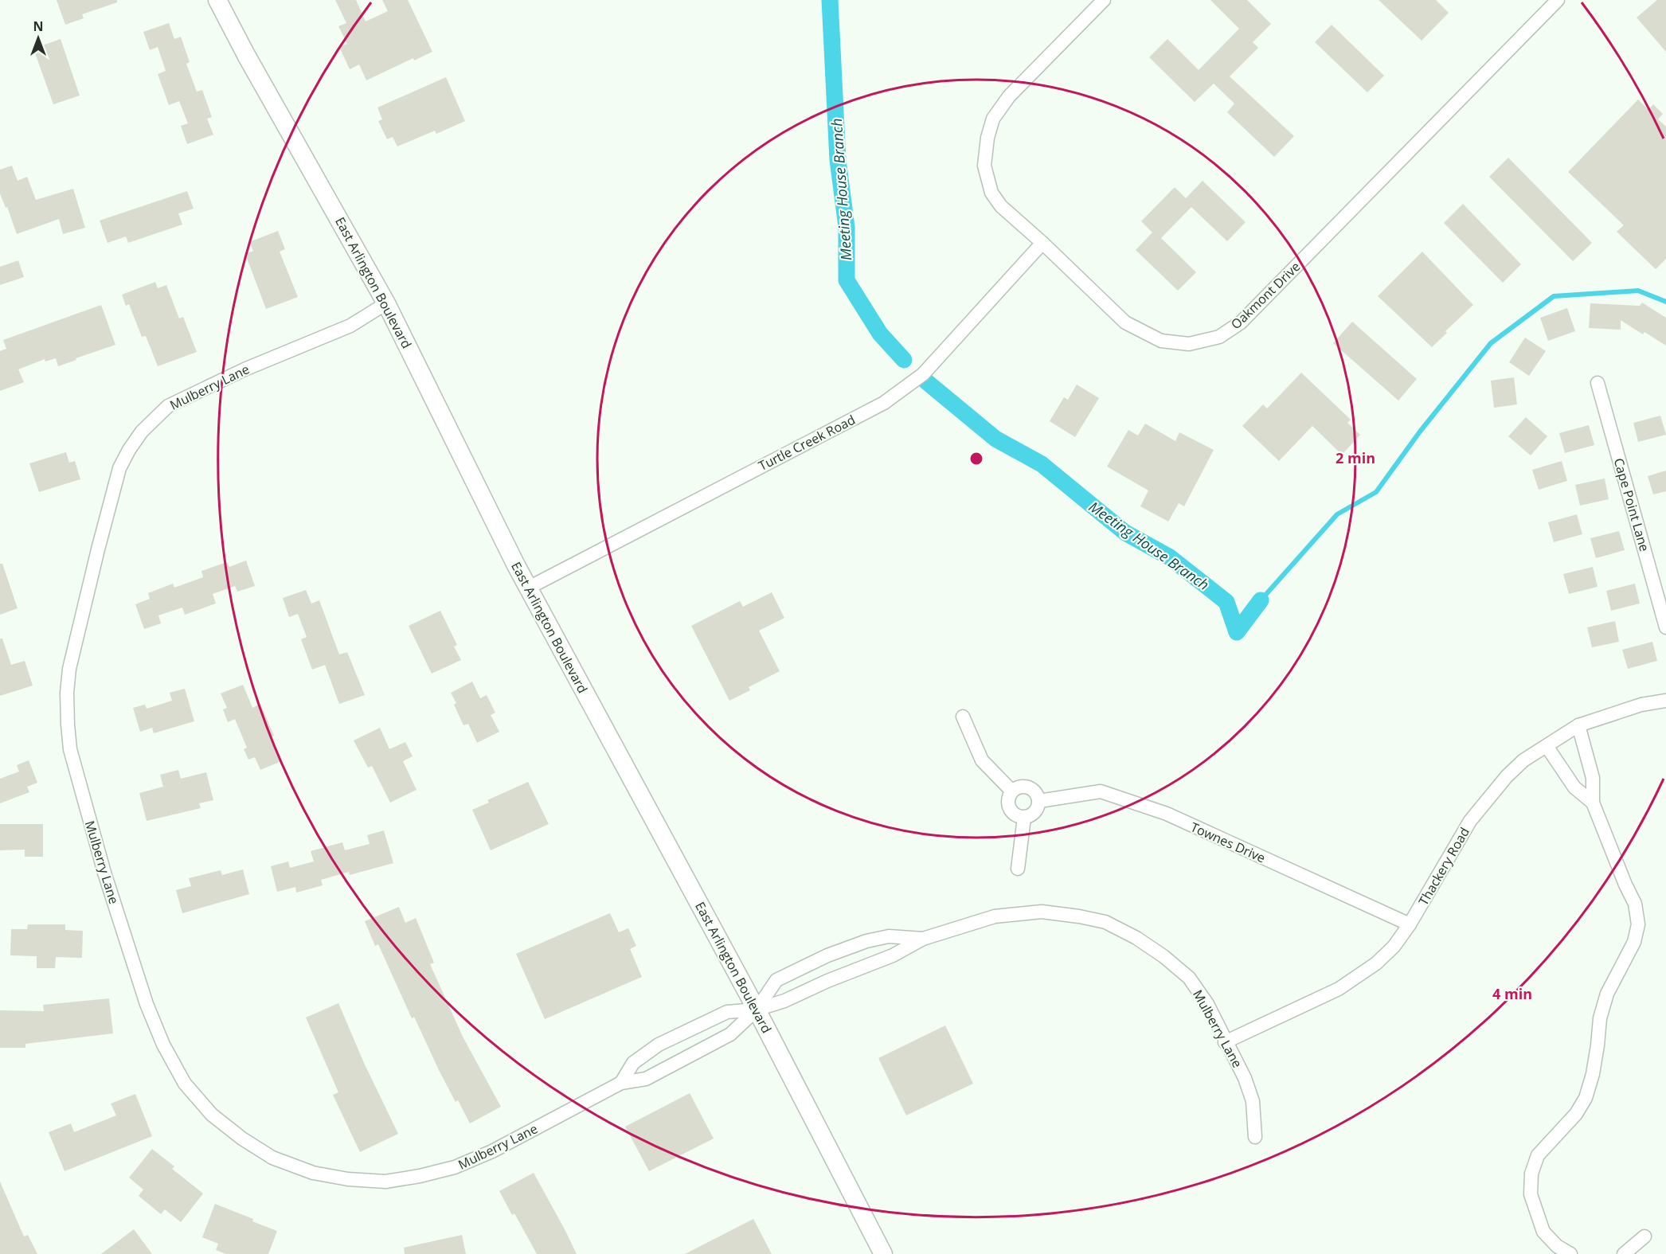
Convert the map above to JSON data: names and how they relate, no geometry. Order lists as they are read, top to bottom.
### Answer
{
  "streets": {
    "main road": ["East Arlington Boulevard"],
    "street": [
      "Oakmont Drive",
      "Mulberry Lane",
      "Turtle Creek Road",
      "Cape Point Lane",
      "Townes Drive",
      "Thackery Road"
    ]
  },
  "crossings": [
    ["East Arlington Boulevard", "Mulberry Lane"],
    ["East Arlington Boulevard", "Turtle Creek Road"],
    ["Oakmont Drive", "Turtle Creek Road"],
    ["Mulberry Lane", "Thackery Road"],
    ["Townes Drive", "Thackery Road"]
  ],
  "water": ["Meeting House Branch"],
  "north": "top",
  "rings": ["2 min", "4 min"]
}
